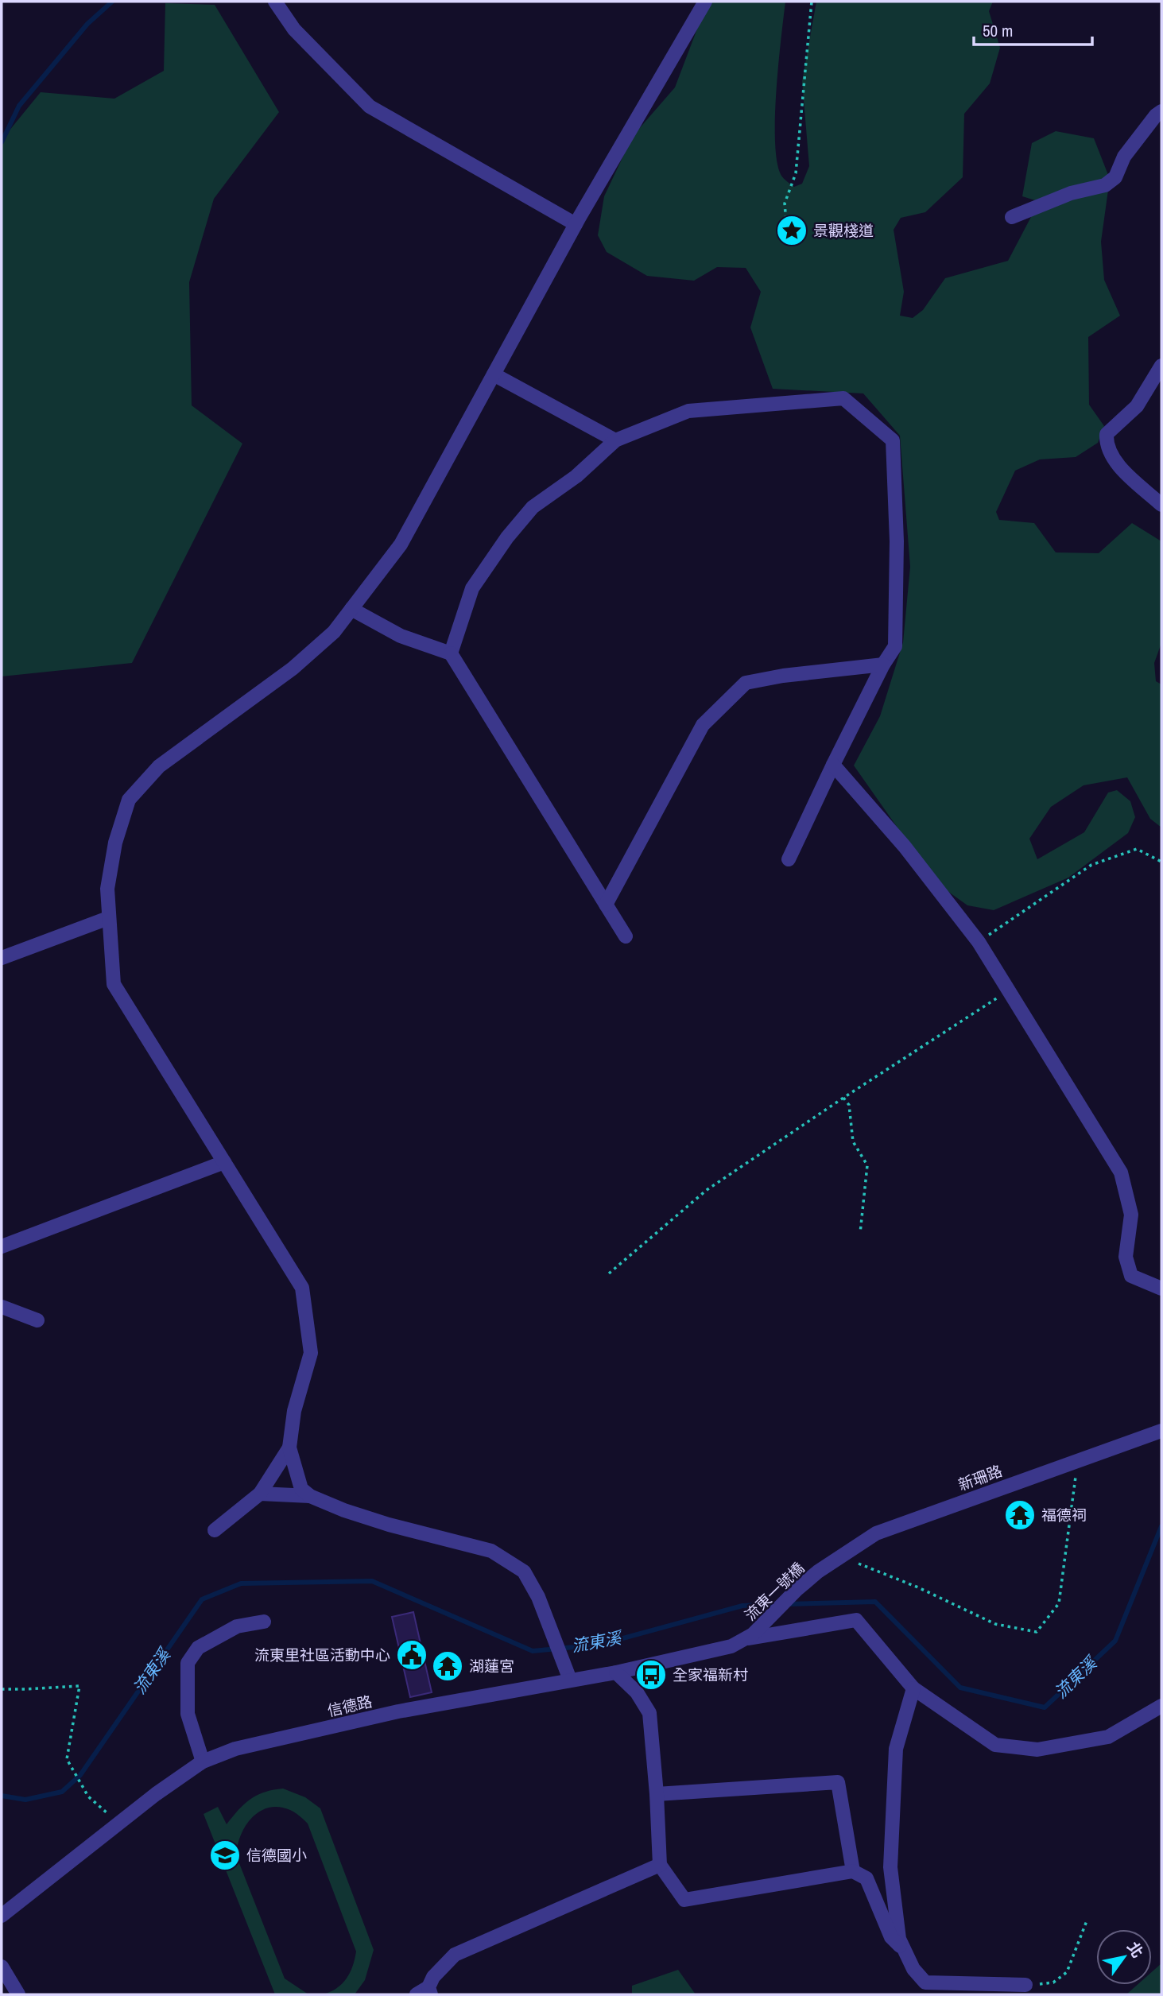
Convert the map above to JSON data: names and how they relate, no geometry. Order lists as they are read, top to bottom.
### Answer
{
  "streets": {
    "street": ["新珊路", "流東一號橋", "信德路"]
  },
  "crossings": [
    ["新珊路", "流東一號橋"],
    ["流東一號橋", "信德路"]
  ],
  "water": ["流東溪"],
  "places": {
    "place": ["景觀棧道"],
    "temple": ["福德祠", "湖蓮宮"],
    "public building": ["流東里社區活動中心"],
    "bus stop": ["全家福新村"],
    "school or university": ["信德國小"]
  },
  "scale_bar": "50 m",
  "north": "top right"
}
